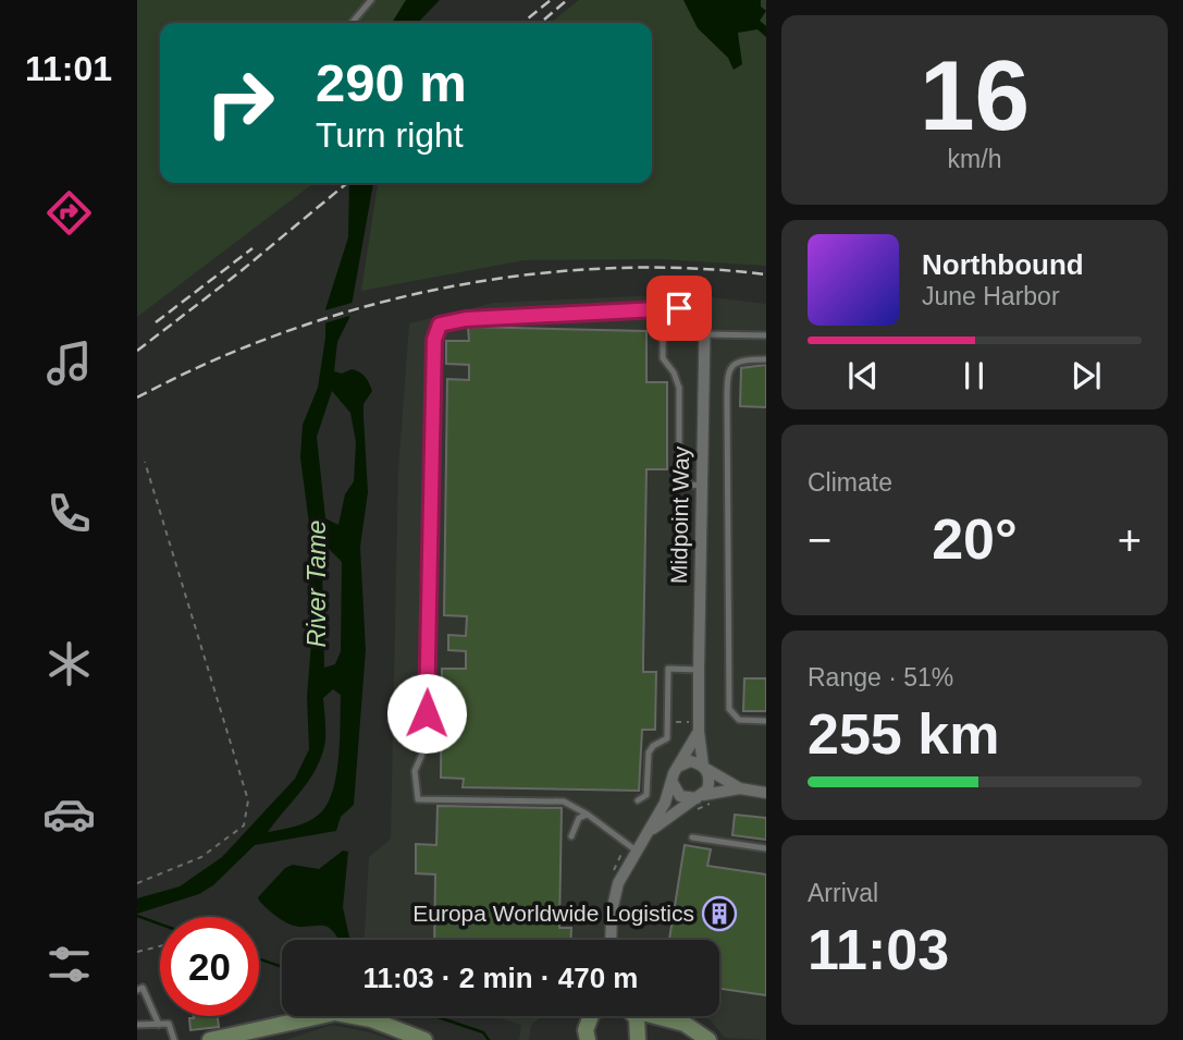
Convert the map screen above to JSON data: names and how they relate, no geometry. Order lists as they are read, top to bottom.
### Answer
{
  "streets": {
    "street": ["Midpoint Way"]
  },
  "water": ["River Tame"],
  "places": {
    "building": ["Europa Worldwide Logistics"]
  },
  "page": {
    "tabs": "11:01",
    "tile": [
      ["16", "km/h"],
      "Climate",
      ["Range · 51%", "255 km"],
      ["Arrival", "11:03"]
    ],
    "turn": ["290 m", "Turn right"],
    "song": ["Northbound", "June Harbor"],
    "heat": ["−", "20°", "+"],
    "limit": "20",
    "trip": "11:03 · 2 min · 470 m"
  }
}
